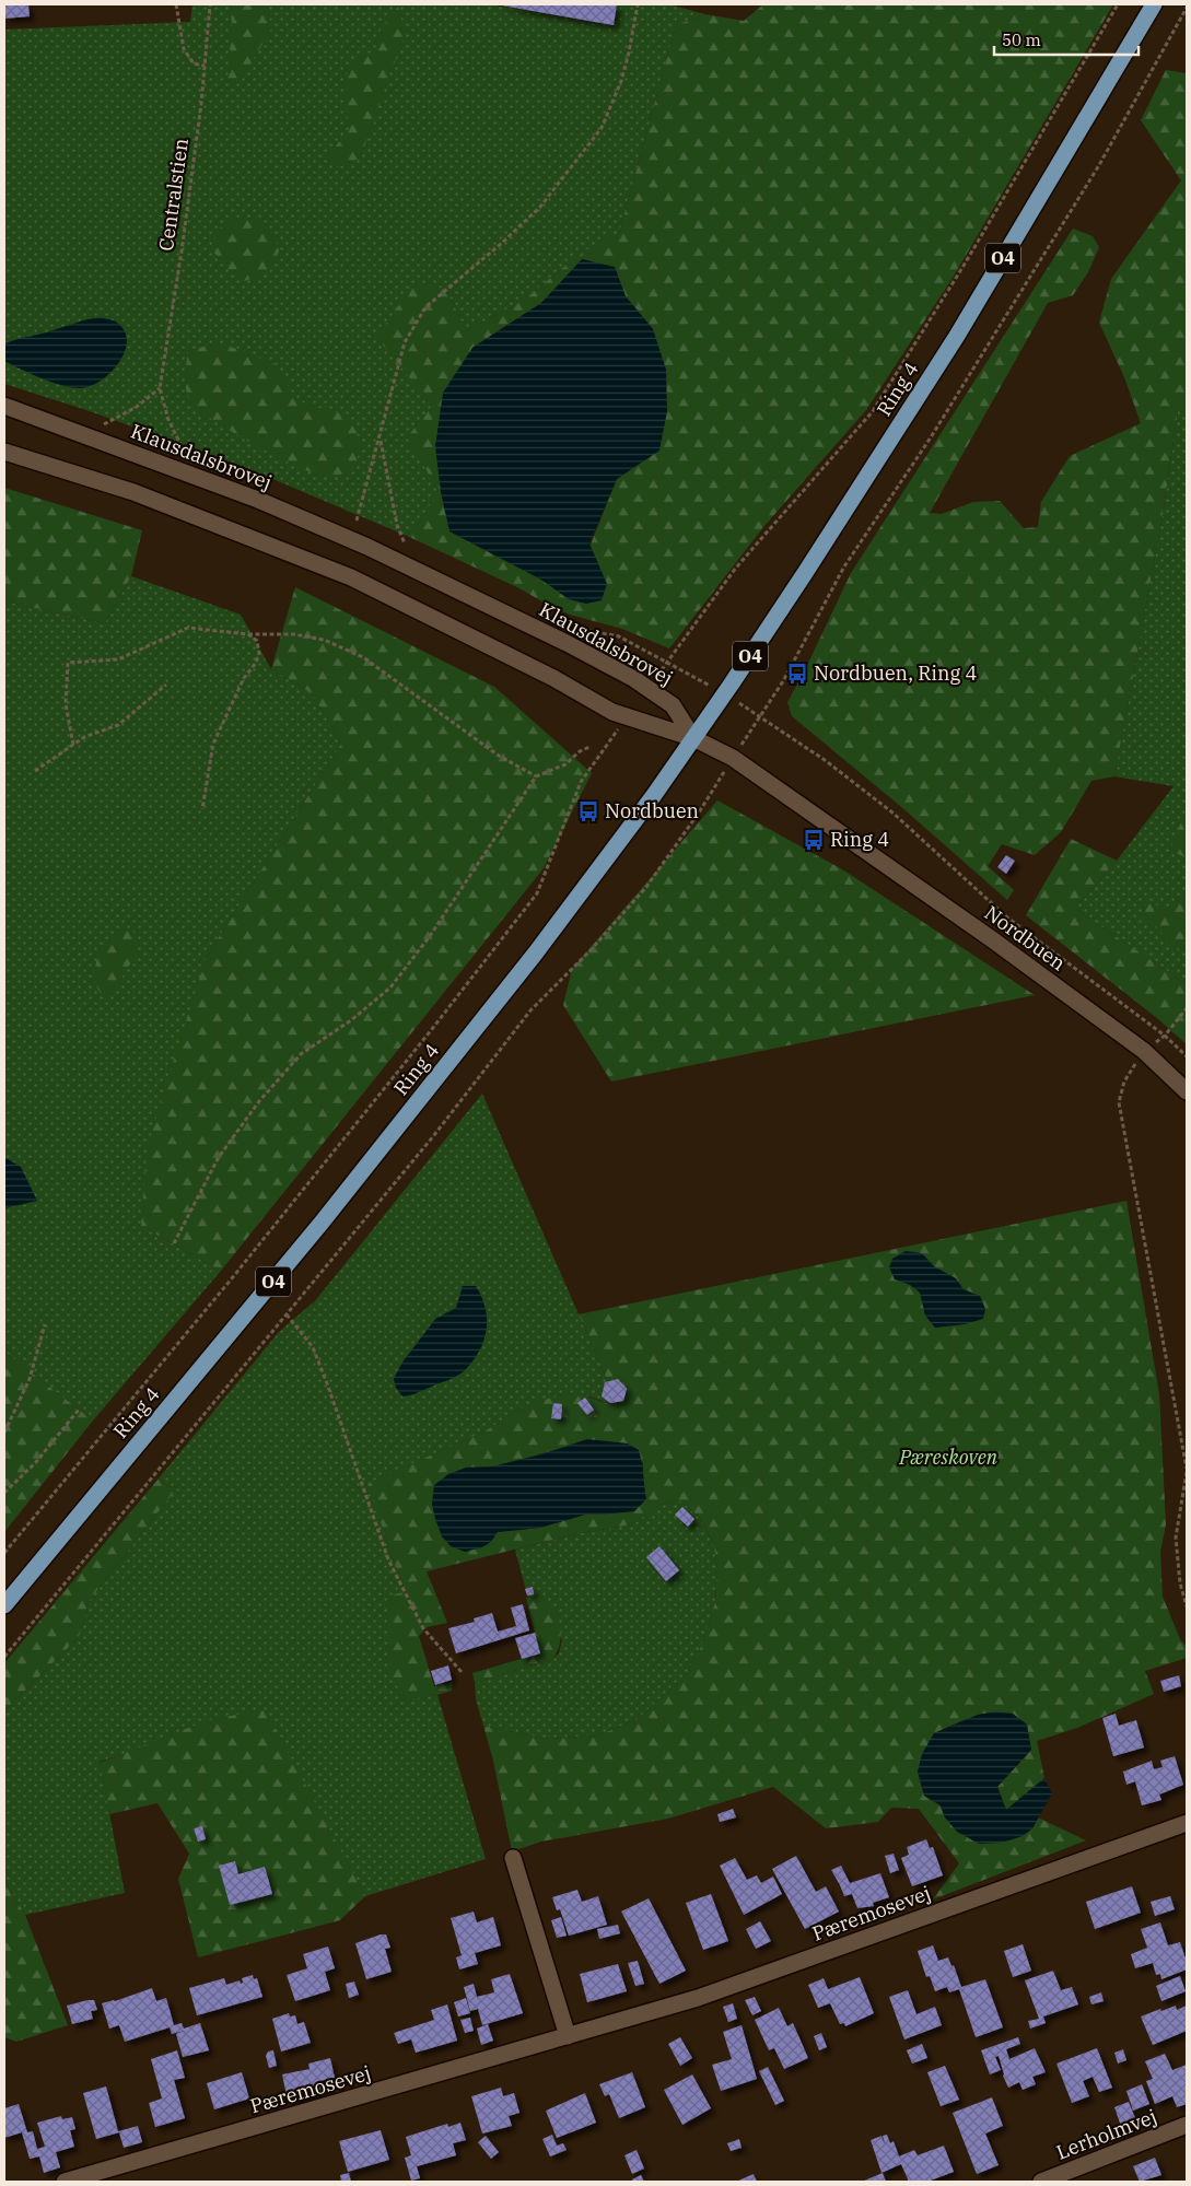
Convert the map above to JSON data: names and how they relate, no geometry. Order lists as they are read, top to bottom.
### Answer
{
  "streets": {
    "main road": ["O4", "Ring 4"],
    "street": [
      "Klausdalsbrovej",
      "Nordbuen",
      "Pæremosevej",
      "Lerholmvej"
    ],
    "path": ["Centralstien"]
  },
  "crossings": [
    ["Ring 4", "Klausdalsbrovej"],
    ["Ring 4", "Nordbuen"],
    ["Klausdalsbrovej", "Nordbuen"]
  ],
  "parks": ["Pæreskoven"],
  "places": {
    "bus stop": ["Nordbuen, Ring 4", "Nordbuen", "Ring 4"]
  },
  "scale_bar": "50 m"
}
